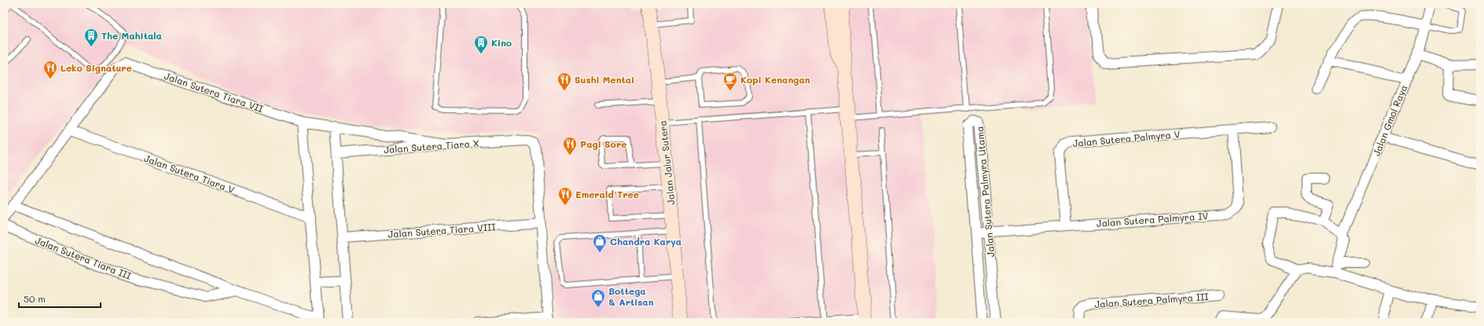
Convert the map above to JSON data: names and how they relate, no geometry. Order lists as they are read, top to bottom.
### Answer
{
  "streets": {
    "main road": ["Jalan Jalur Sutera"],
    "street": [
      "Jalan Sutera Tiara VII",
      "Jalan Gmol Raya",
      "Jalan Sutera Palmyra V",
      "Jalan Sutera Tiara X",
      "Jalan Sutera Tiara V",
      "Jalan Sutera Palmyra Utama",
      "Jalan Sutera Palmyra IV",
      "Jalan Sutera Tiara VIII",
      "Jalan Sutera Tiara III",
      "Jalan Sutera Palmyra III"
    ]
  },
  "crossings": [
    ["Jalan Sutera Tiara VII", "Jalan Sutera Tiara X"],
    ["Jalan Sutera Tiara VII", "Jalan Sutera Tiara V"],
    ["Jalan Sutera Palmyra V", "Jalan Sutera Palmyra IV"],
    ["Jalan Sutera Tiara X", "Jalan Sutera Tiara VIII"],
    ["Jalan Sutera Palmyra Utama", "Jalan Sutera Palmyra IV"]
  ],
  "places": {
    "building": ["The Mahitala", "Kino"],
    "restaurant": [
      "Leko Signature",
      "Sushi Mentai",
      "Pagi Sore",
      "Emerald Tree"
    ],
    "cafe": ["Kopi Kenangan"],
    "shop": ["Chandra Karya", "Bottega & Artisan"]
  },
  "scale_bar": "50 m"
}
